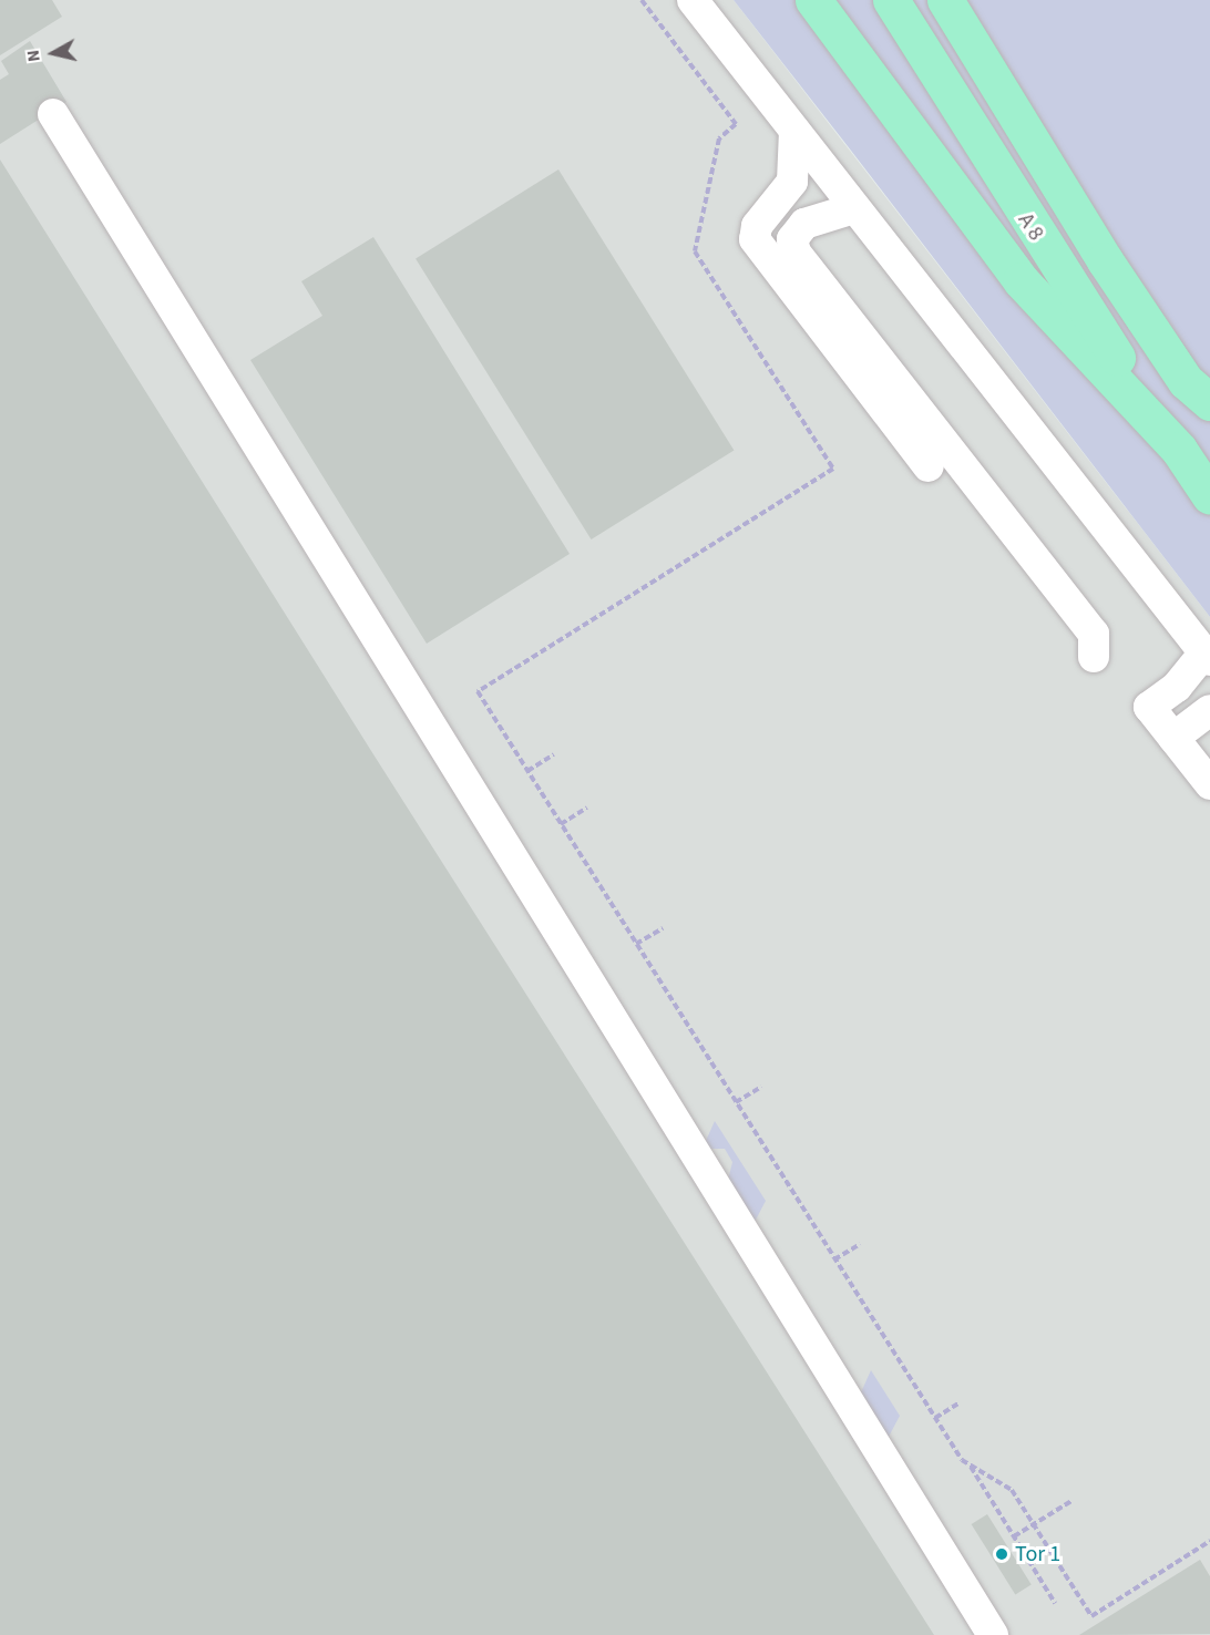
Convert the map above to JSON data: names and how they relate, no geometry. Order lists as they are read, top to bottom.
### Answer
{
  "streets": {
    "highway": ["A 8"]
  },
  "places": ["Tor 1"],
  "north": "left"
}
